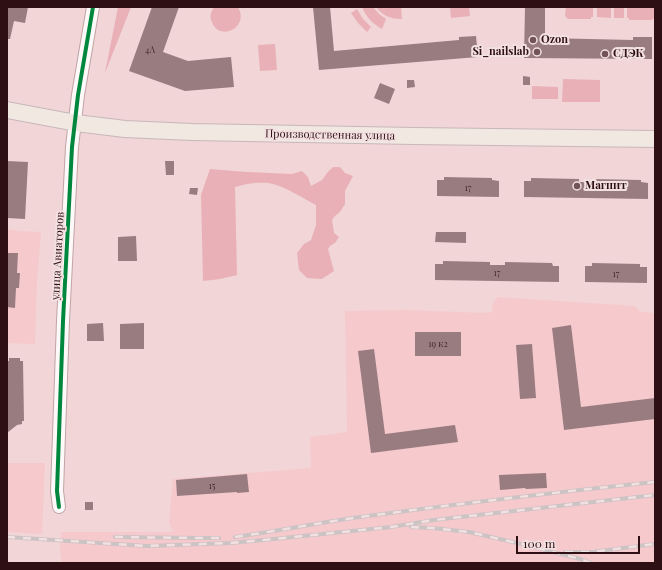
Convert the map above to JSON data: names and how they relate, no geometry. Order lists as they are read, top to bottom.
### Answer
{
  "streets": {
    "main road": ["Производственная улица"],
    "street": ["улица Авиаторов"]
  },
  "crossings": [
    ["Производственная улица", "улица Авиаторов"]
  ],
  "places": [
    "Ozon",
    "Si_nailslab",
    "СДЭК",
    "Магнит"
  ],
  "house_numbers": [
    "4А",
    "17",
    "17",
    "17",
    "19 к2",
    "15"
  ],
  "scale_bar": "100 m"
}
